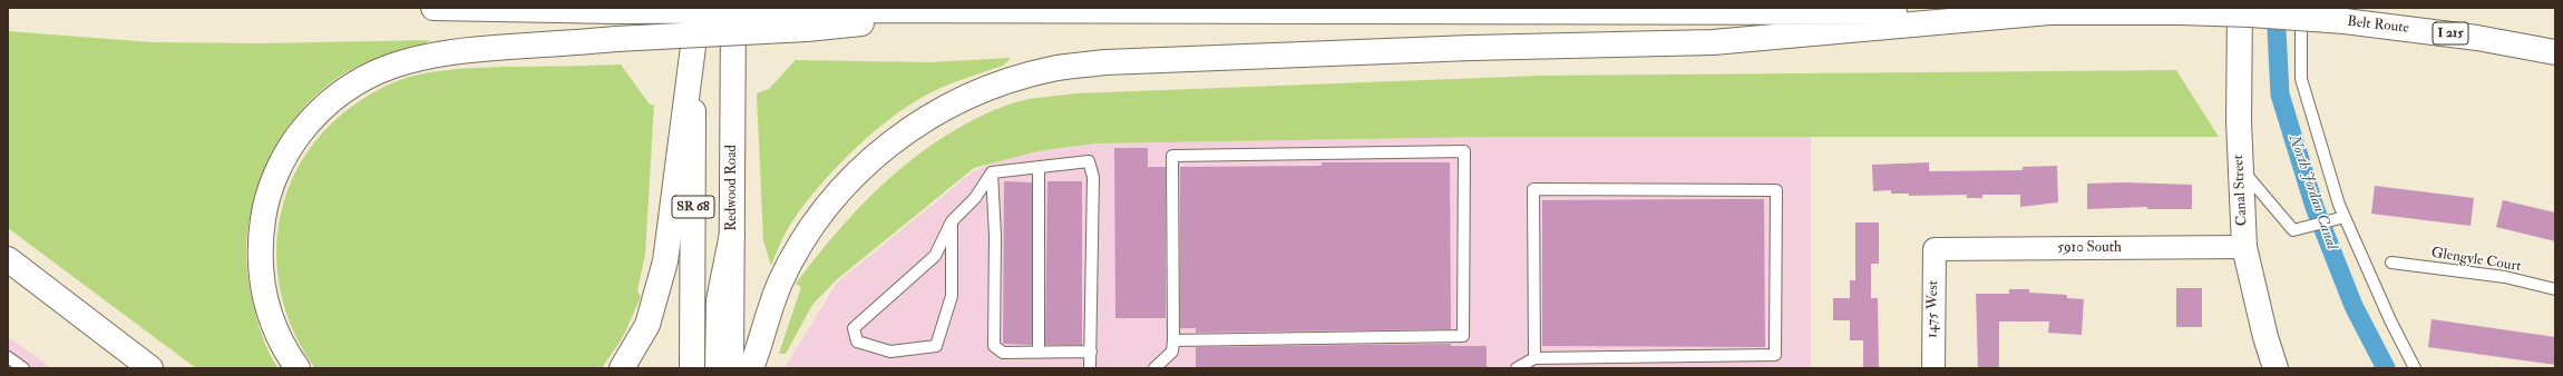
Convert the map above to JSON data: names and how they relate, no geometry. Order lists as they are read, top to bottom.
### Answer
{
  "streets": {
    "main road": [
      "Belt Route",
      "I 215",
      "Redwood Road",
      "Canal Street",
      "SR 68"
    ],
    "street": ["5910 South", "1475 West"],
    "lane": ["Glengyle Court"]
  },
  "crossings": [
    ["Canal Street", "5910 South"],
    ["5910 South", "1475 West"]
  ],
  "water": ["North Jordan Canal"]
}
